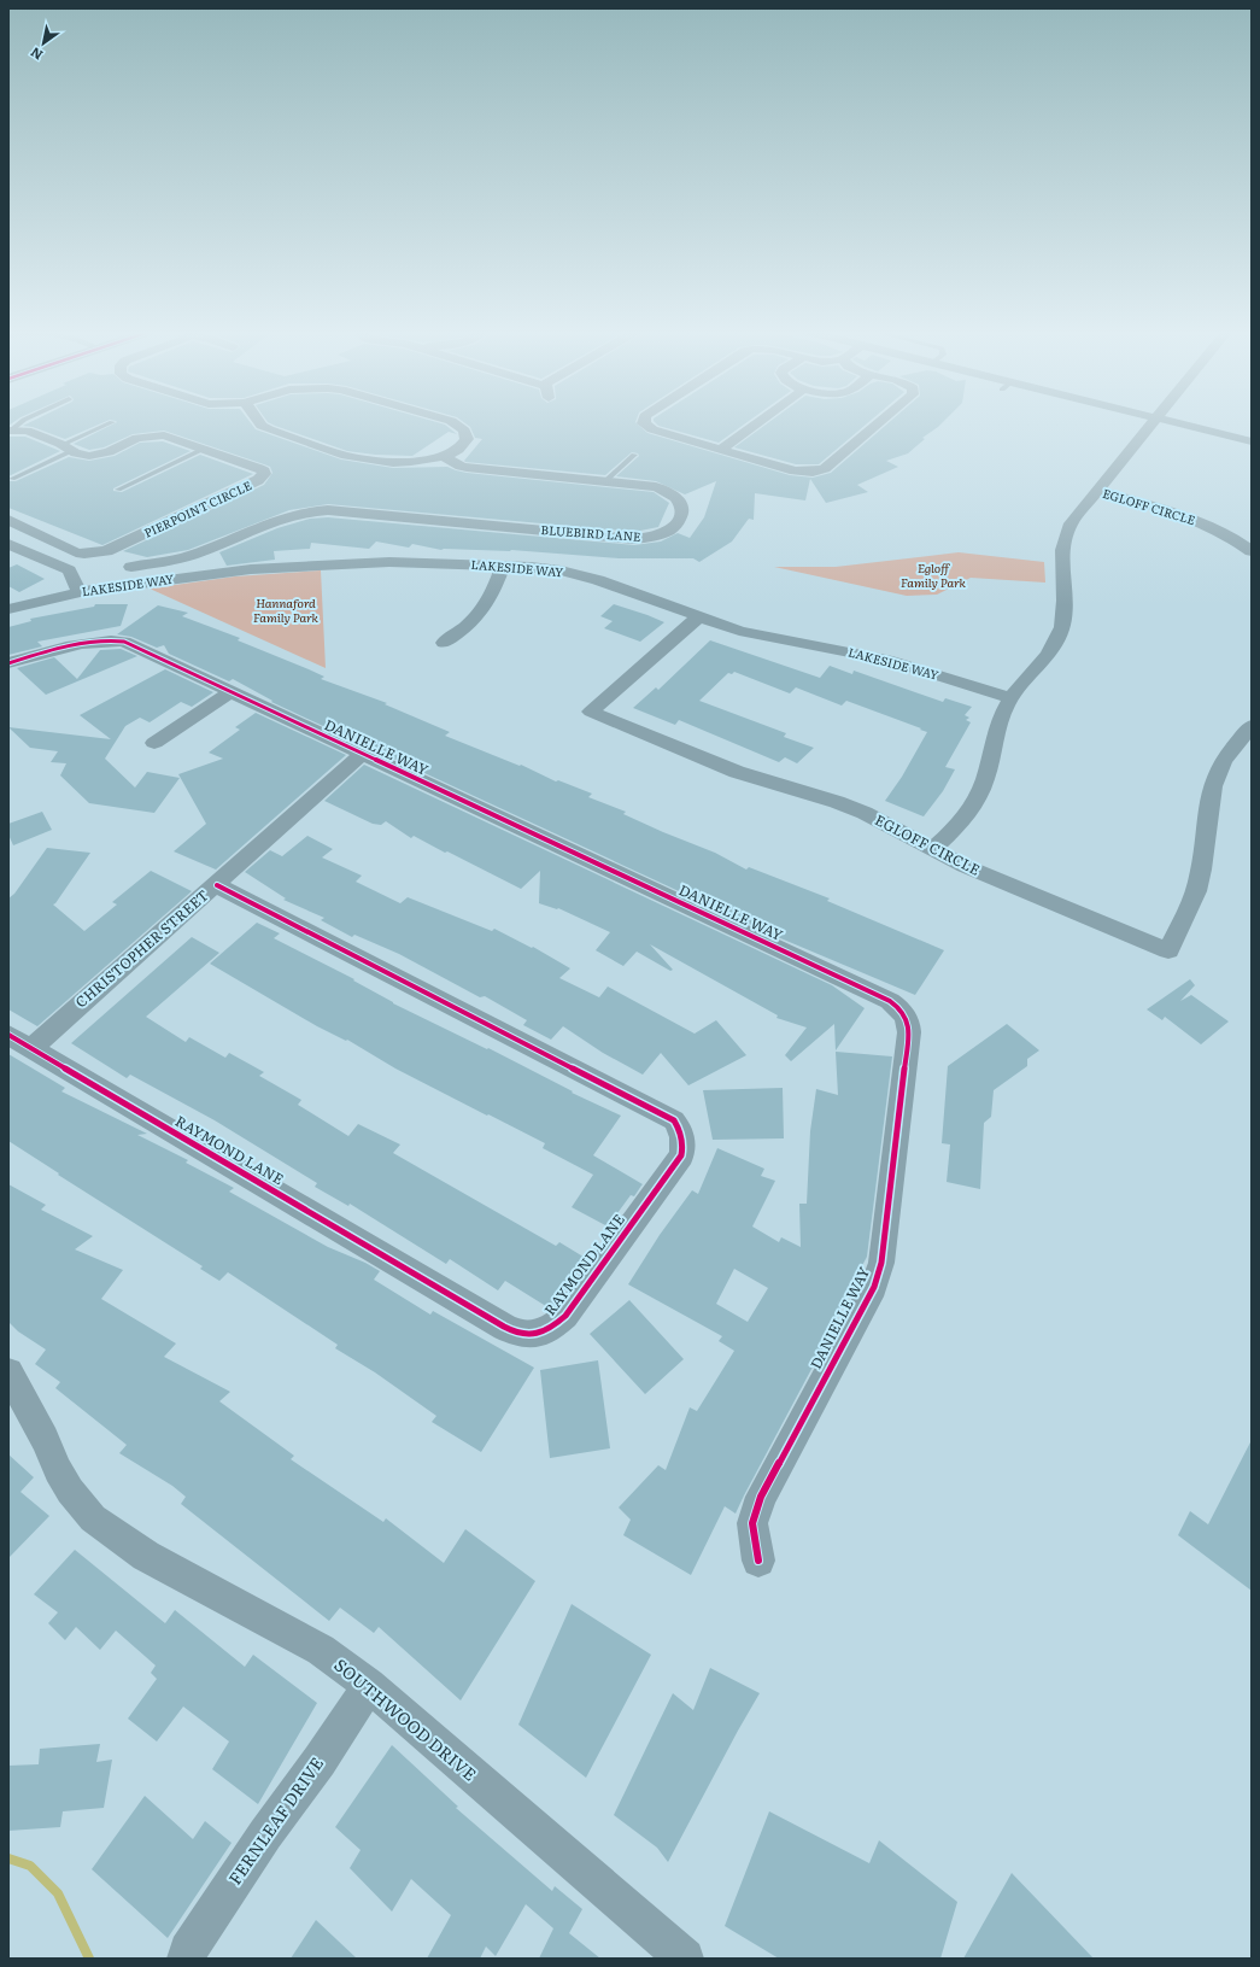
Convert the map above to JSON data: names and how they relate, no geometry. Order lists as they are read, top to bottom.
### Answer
{
  "streets": {
    "street": [
      "EGLOFF CIRCLE",
      "PIERPOINT CIRCLE",
      "BLUEBIRD LANE",
      "LAKESIDE WAY",
      "DANIELLE WAY",
      "CHRISTOPHER STREET",
      "RAYMOND LANE",
      "SOUTHWOOD DRIVE",
      "FERNLEAF DRIVE"
    ]
  },
  "crossings": [
    ["EGLOFF CIRCLE", "LAKESIDE WAY"],
    ["DANIELLE WAY", "CHRISTOPHER STREET"],
    ["CHRISTOPHER STREET", "RAYMOND LANE"],
    ["SOUTHWOOD DRIVE", "FERNLEAF DRIVE"]
  ],
  "parks": ["Egloff Family Park", "Hannaford Family Park"],
  "north": "bottom left"
}
